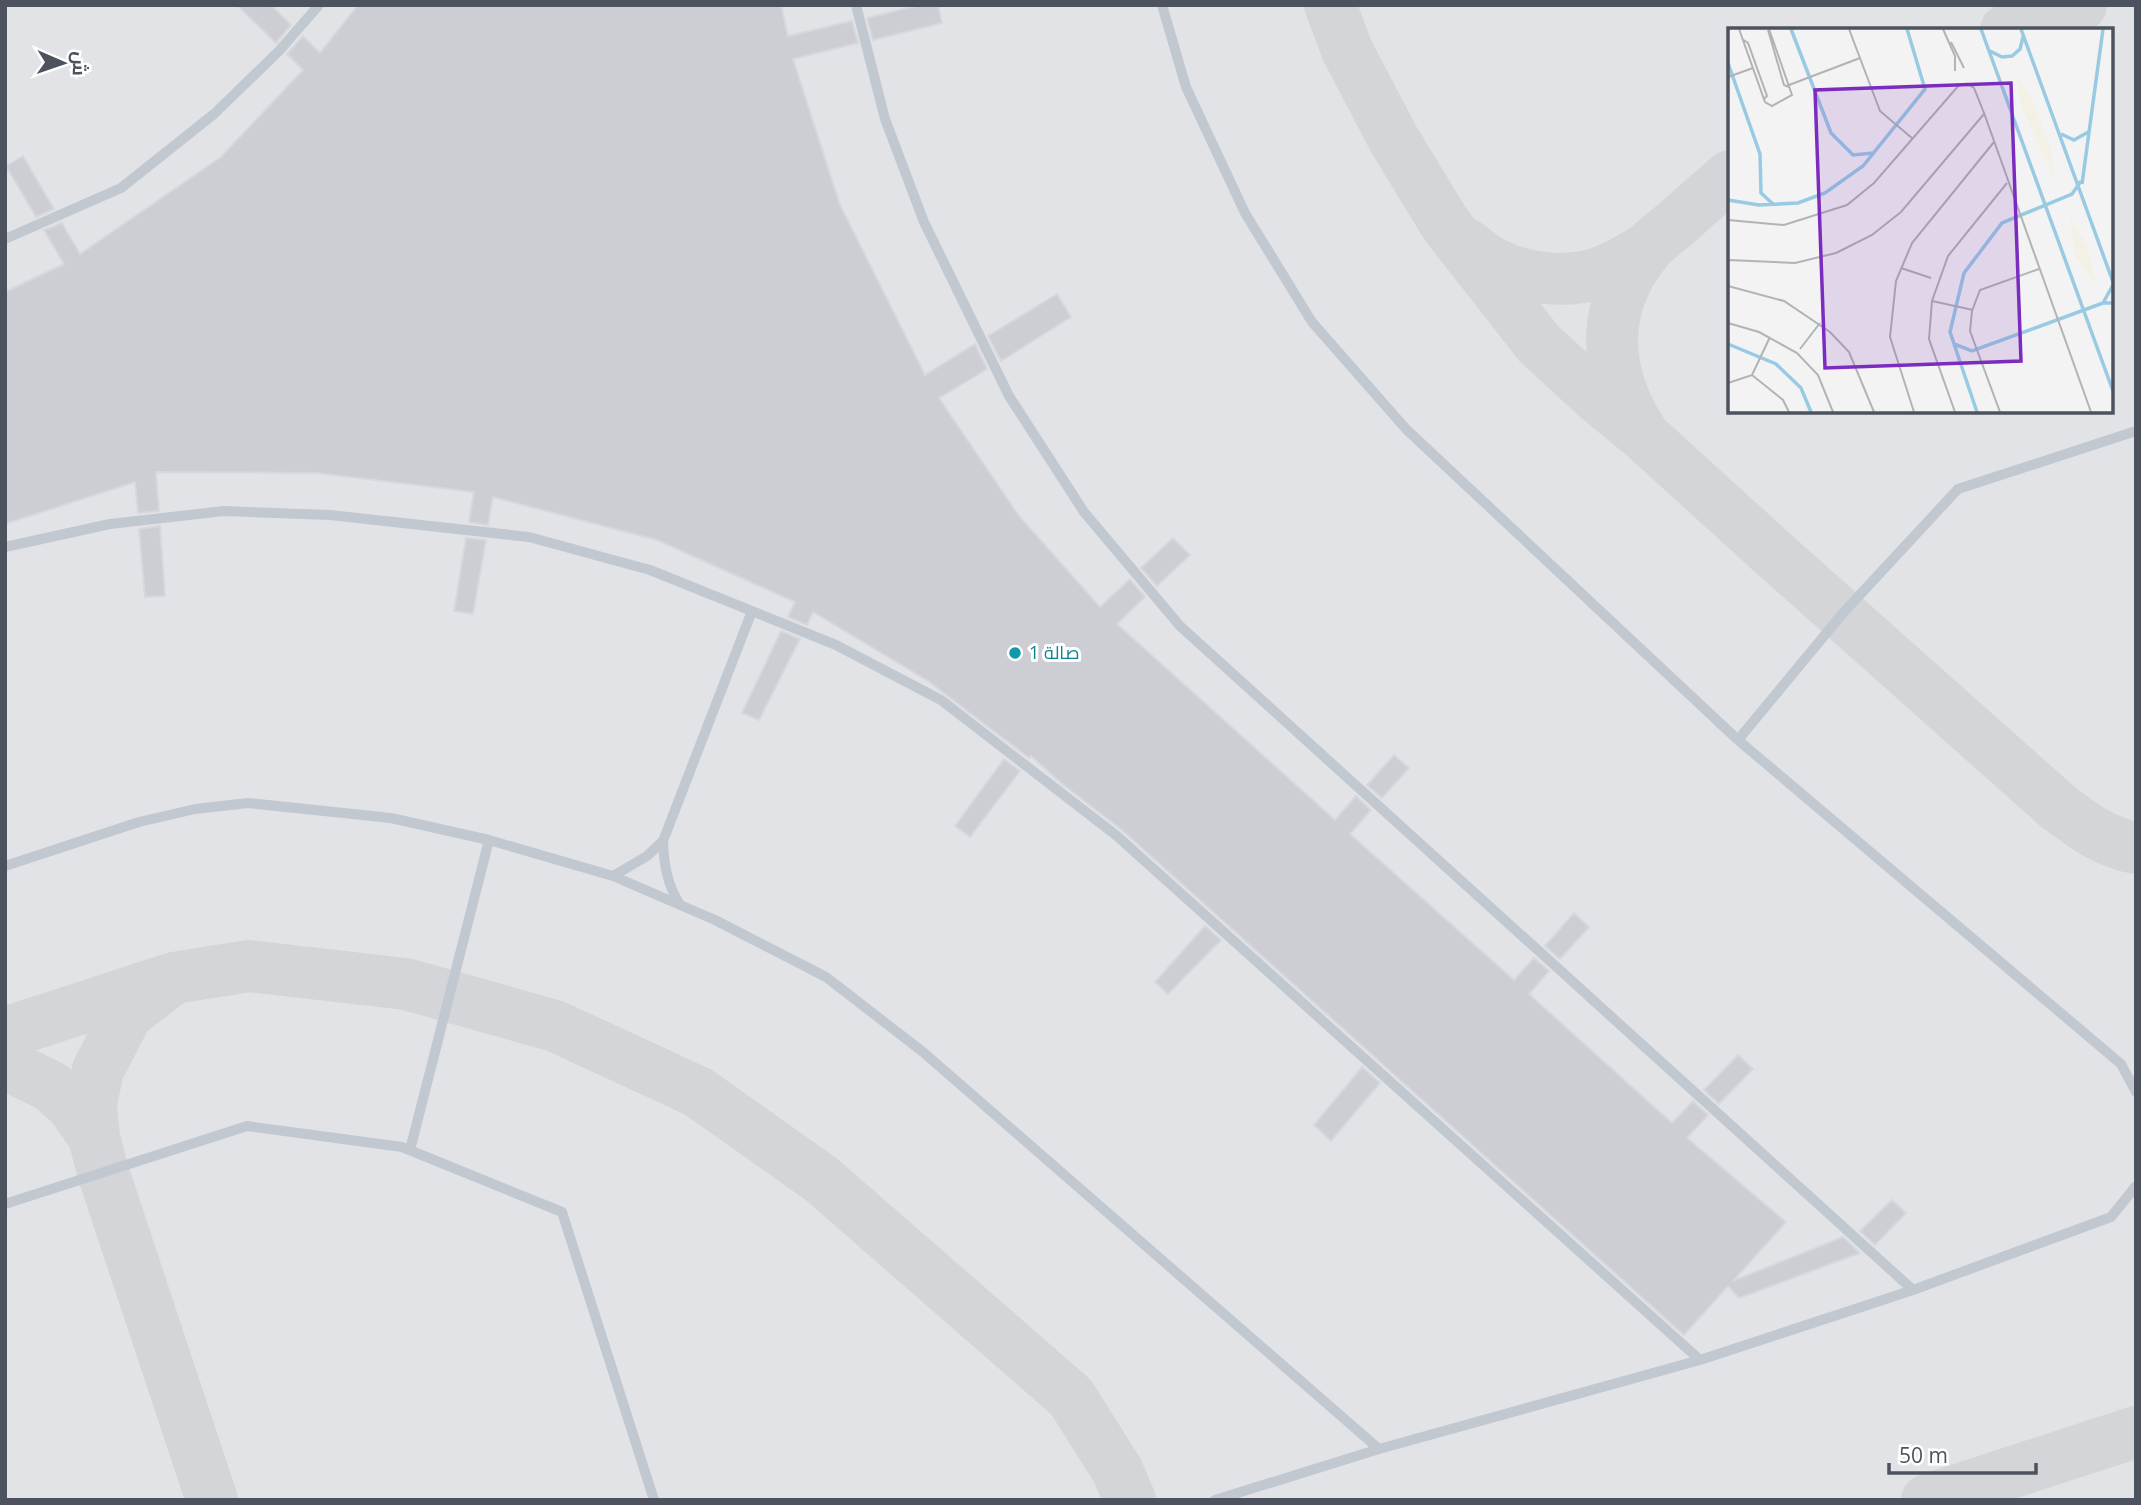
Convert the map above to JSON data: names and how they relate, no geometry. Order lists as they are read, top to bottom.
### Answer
{
  "places": ["صالة 1"],
  "scale_bar": "50 m",
  "north": "right"
}
